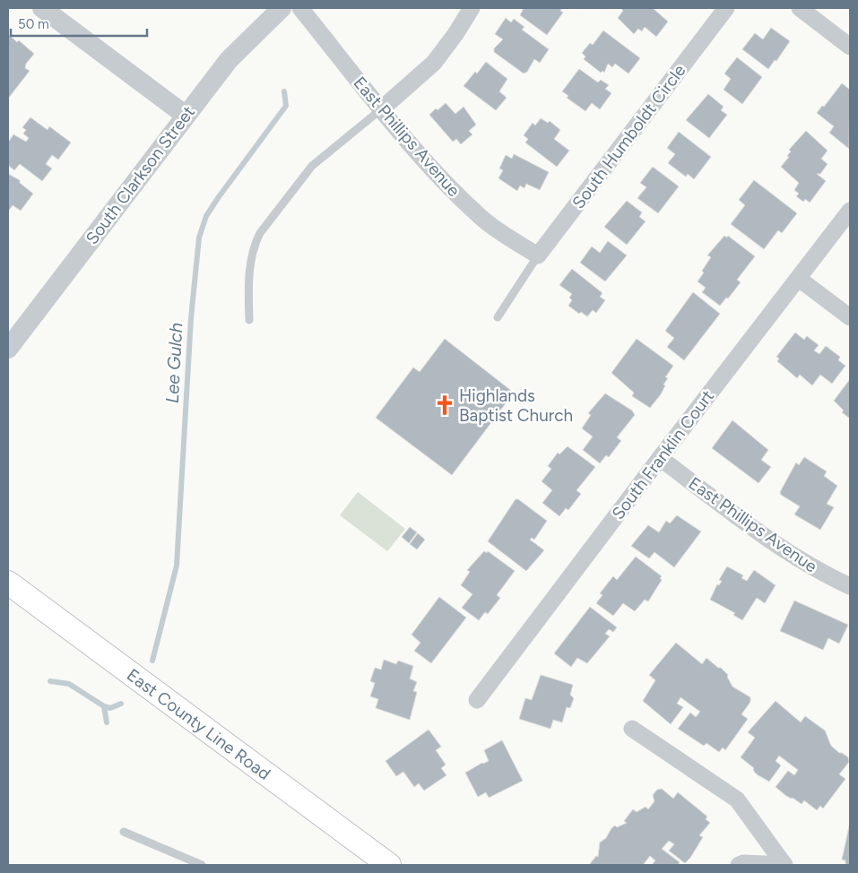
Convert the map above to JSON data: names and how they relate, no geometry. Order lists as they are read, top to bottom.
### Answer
{
  "streets": {
    "main road": ["East County Line Road"],
    "street": [
      "East Phillips Avenue",
      "South Humboldt Circle",
      "South Clarkson Street",
      "South Franklin Court"
    ]
  },
  "crossings": [
    ["East Phillips Avenue", "South Humboldt Circle"],
    ["East Phillips Avenue", "South Franklin Court"]
  ],
  "water": ["Lee Gulch"],
  "places": {
    "church": ["Highlands Baptist Church"]
  },
  "scale_bar": "50 m"
}
